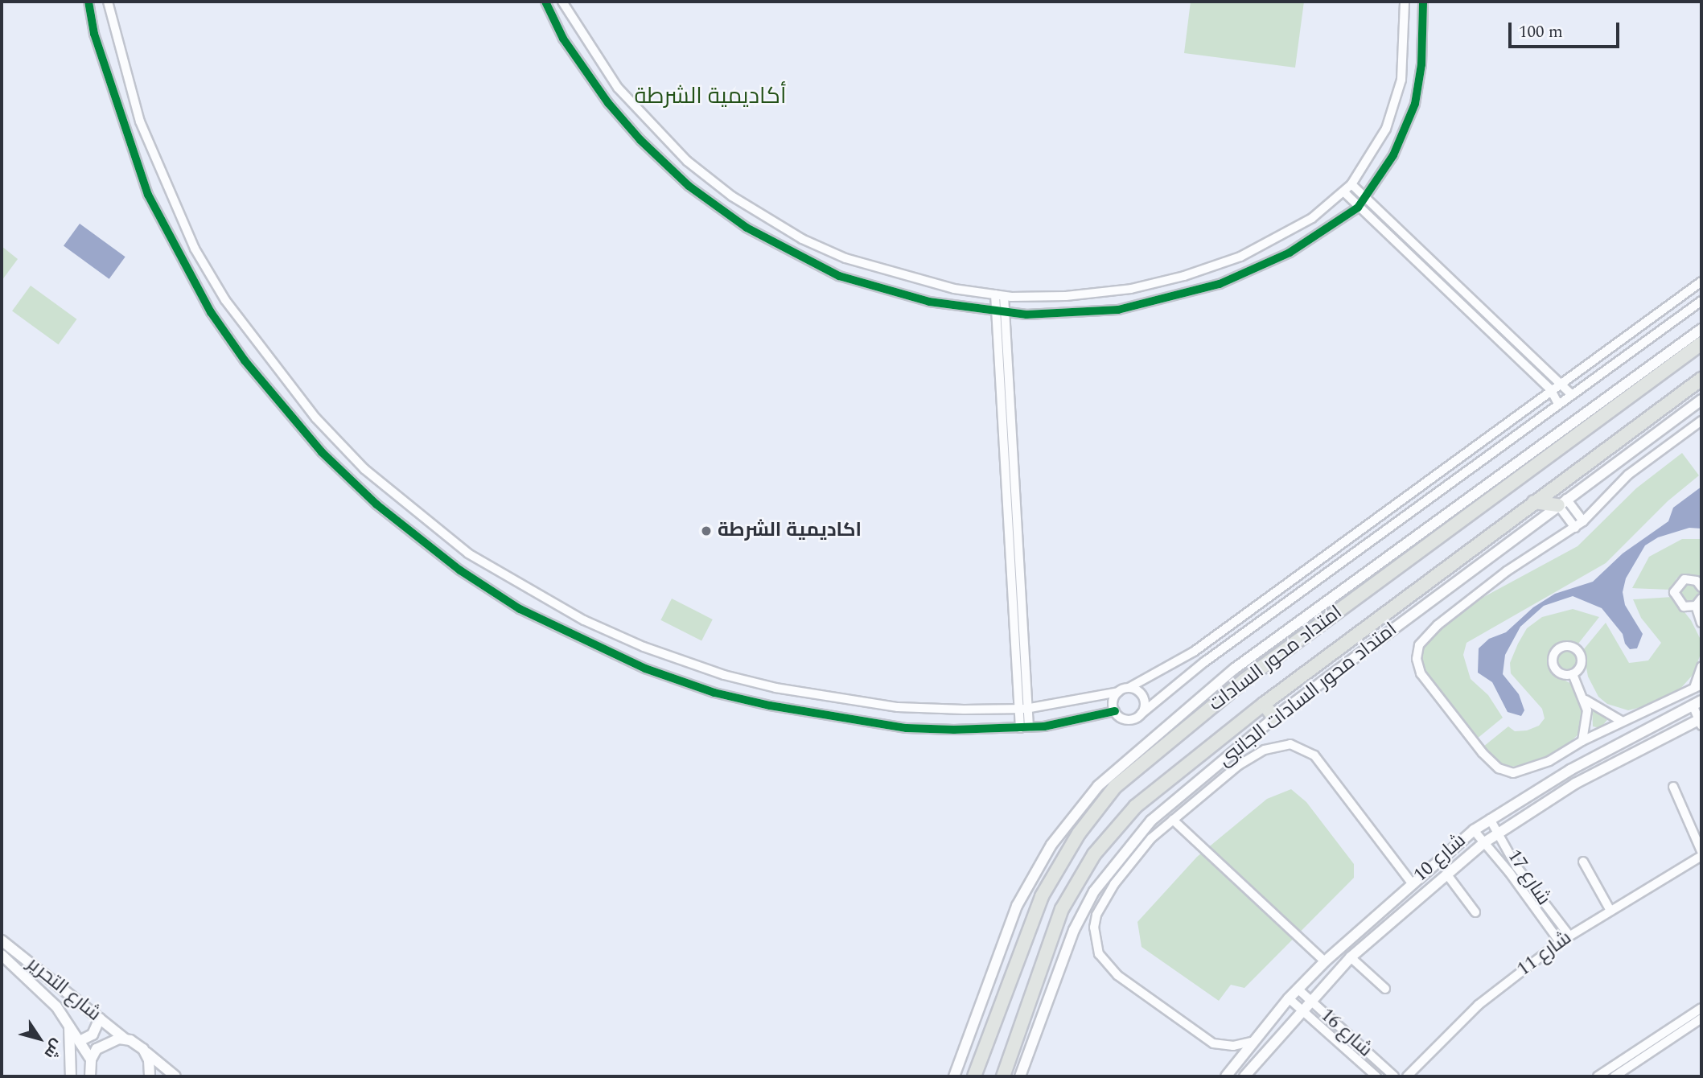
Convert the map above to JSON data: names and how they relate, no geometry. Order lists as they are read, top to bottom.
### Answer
{
  "streets": {
    "main road": ["امتداد محور السادات"],
    "street": [
      "امتداد محور السادات الجانبى",
      "شارع 10",
      "شارع 17",
      "شارع 11",
      "شارع التحرير",
      "شارع 16"
    ]
  },
  "crossings": [
    ["شارع 10", "شارع 17"],
    ["شارع 10", "شارع 16"],
    ["شارع 17", "شارع 11"]
  ],
  "districts": ["أكاديمية الشرطة"],
  "places": ["اكاديمية الشرطة"],
  "scale_bar": "100 m",
  "north": "bottom right"
}
